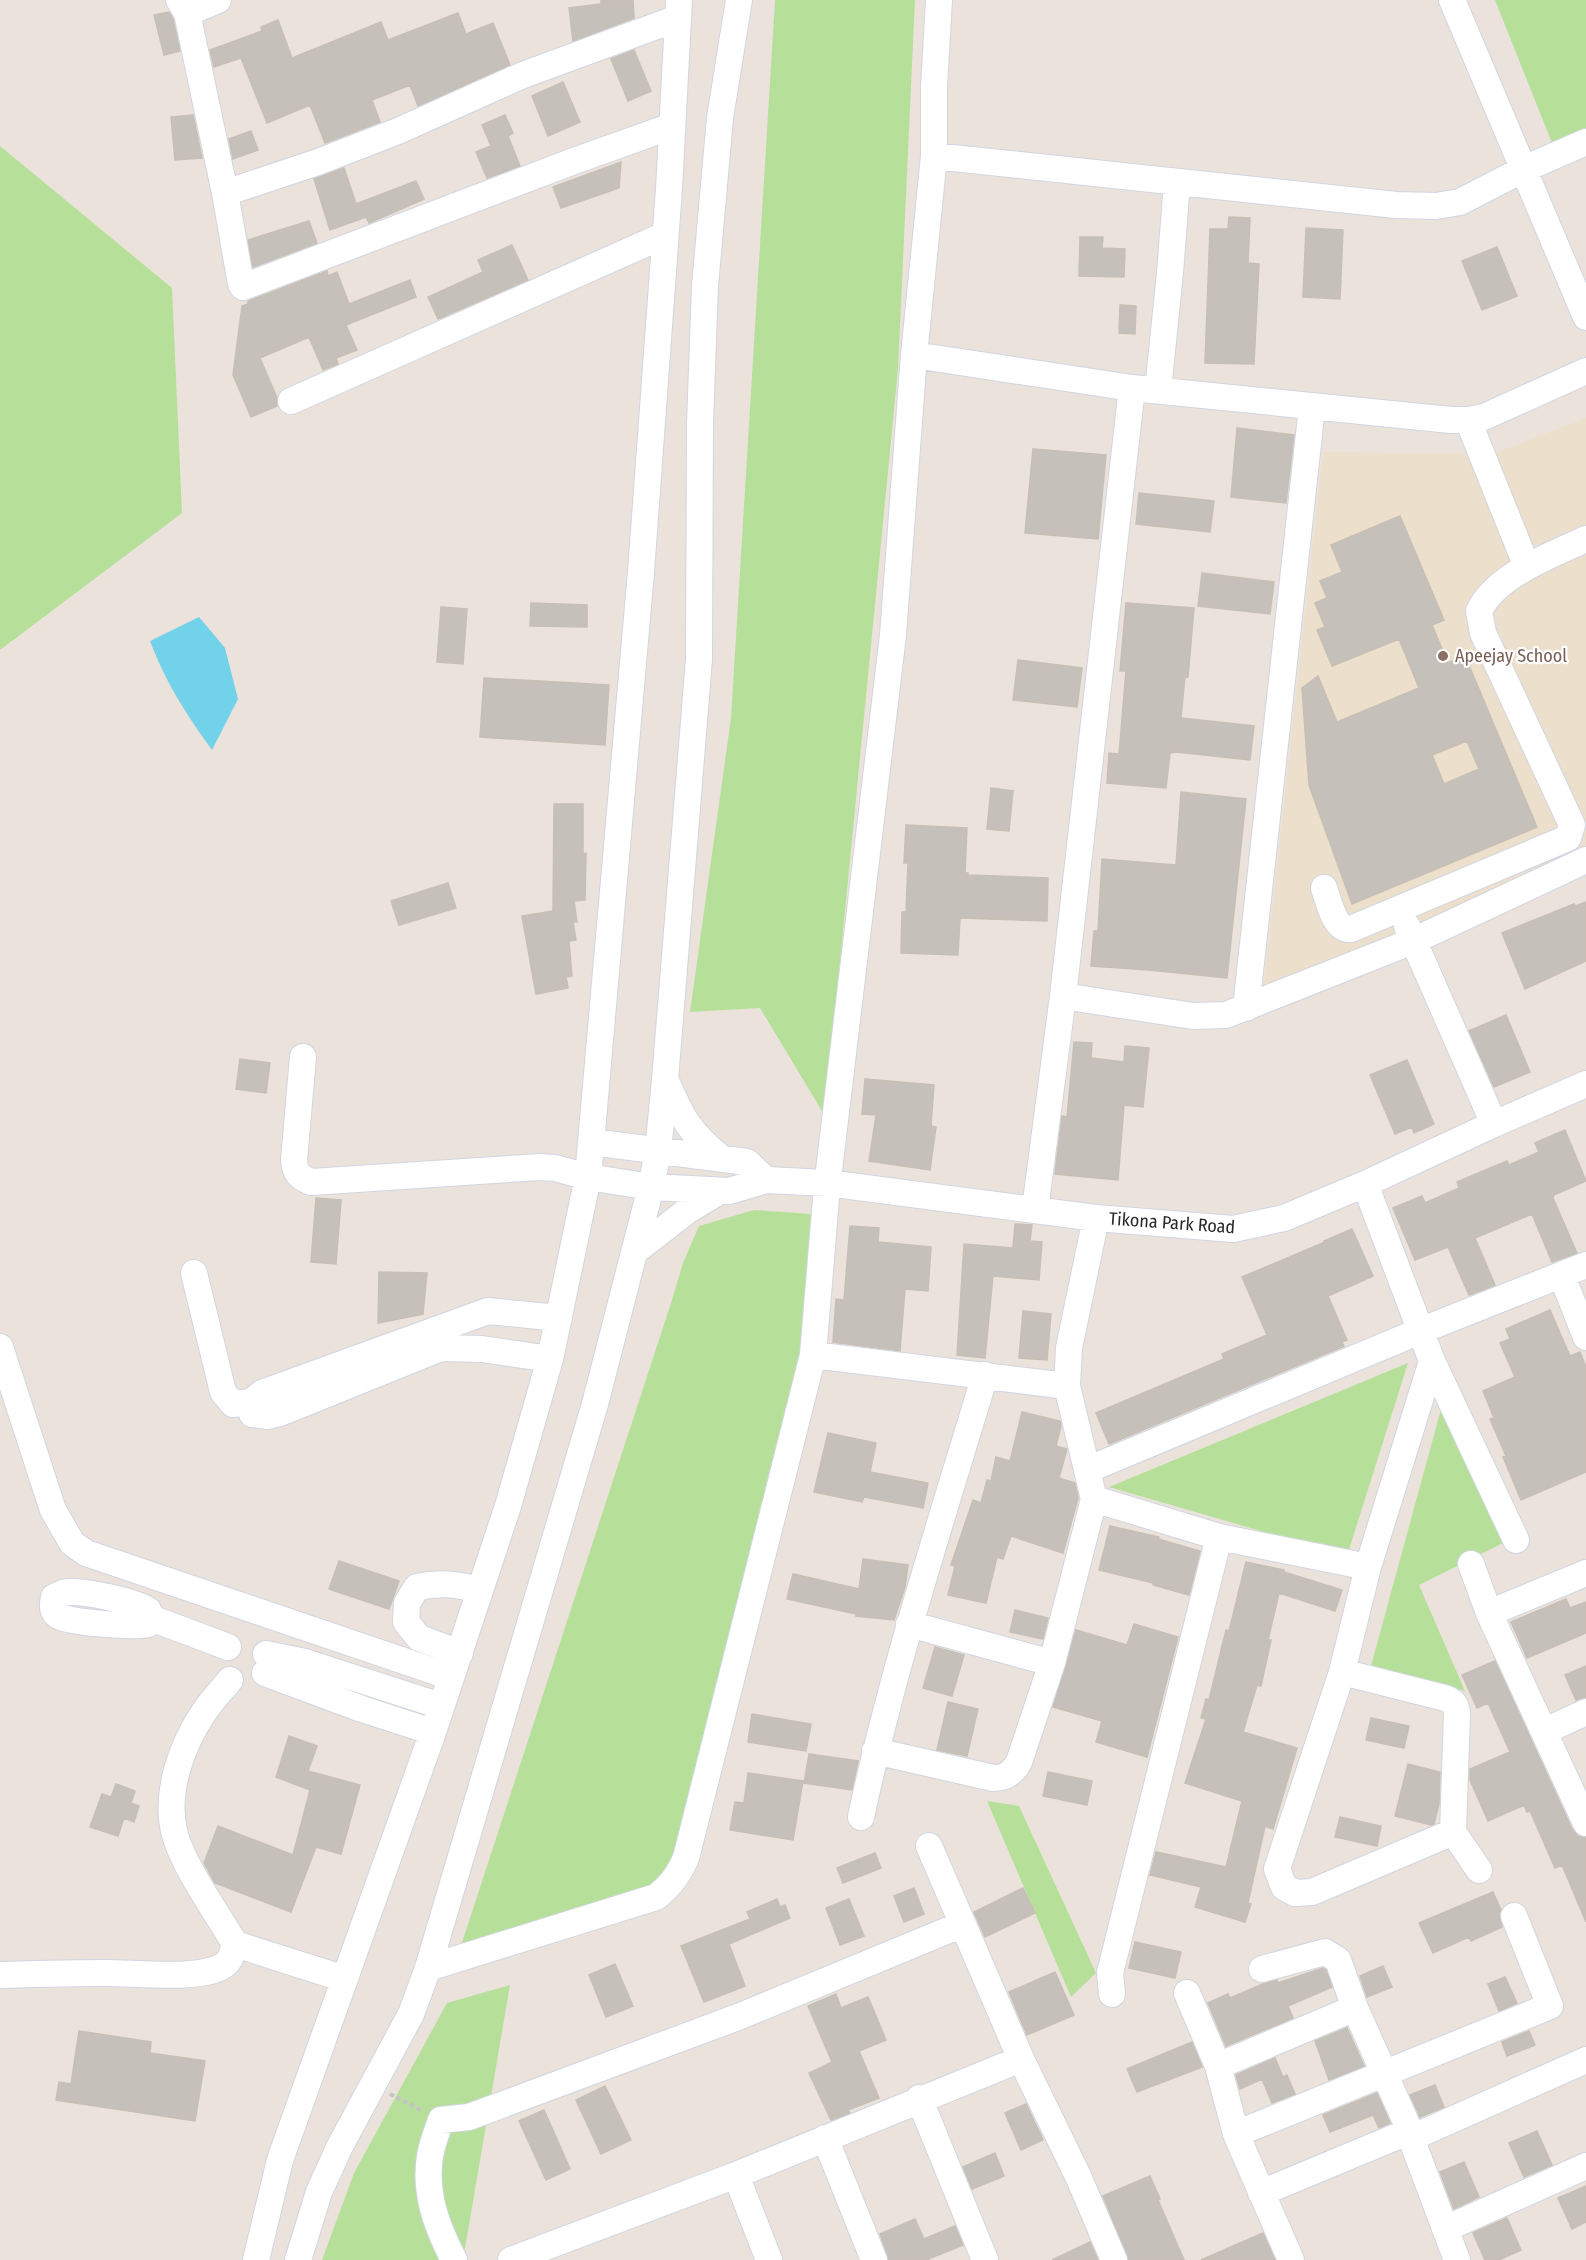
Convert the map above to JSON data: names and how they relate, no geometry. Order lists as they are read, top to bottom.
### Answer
{
  "streets": {
    "street": ["Tikona Park Road"]
  },
  "places": ["Apeejay School"]
}
